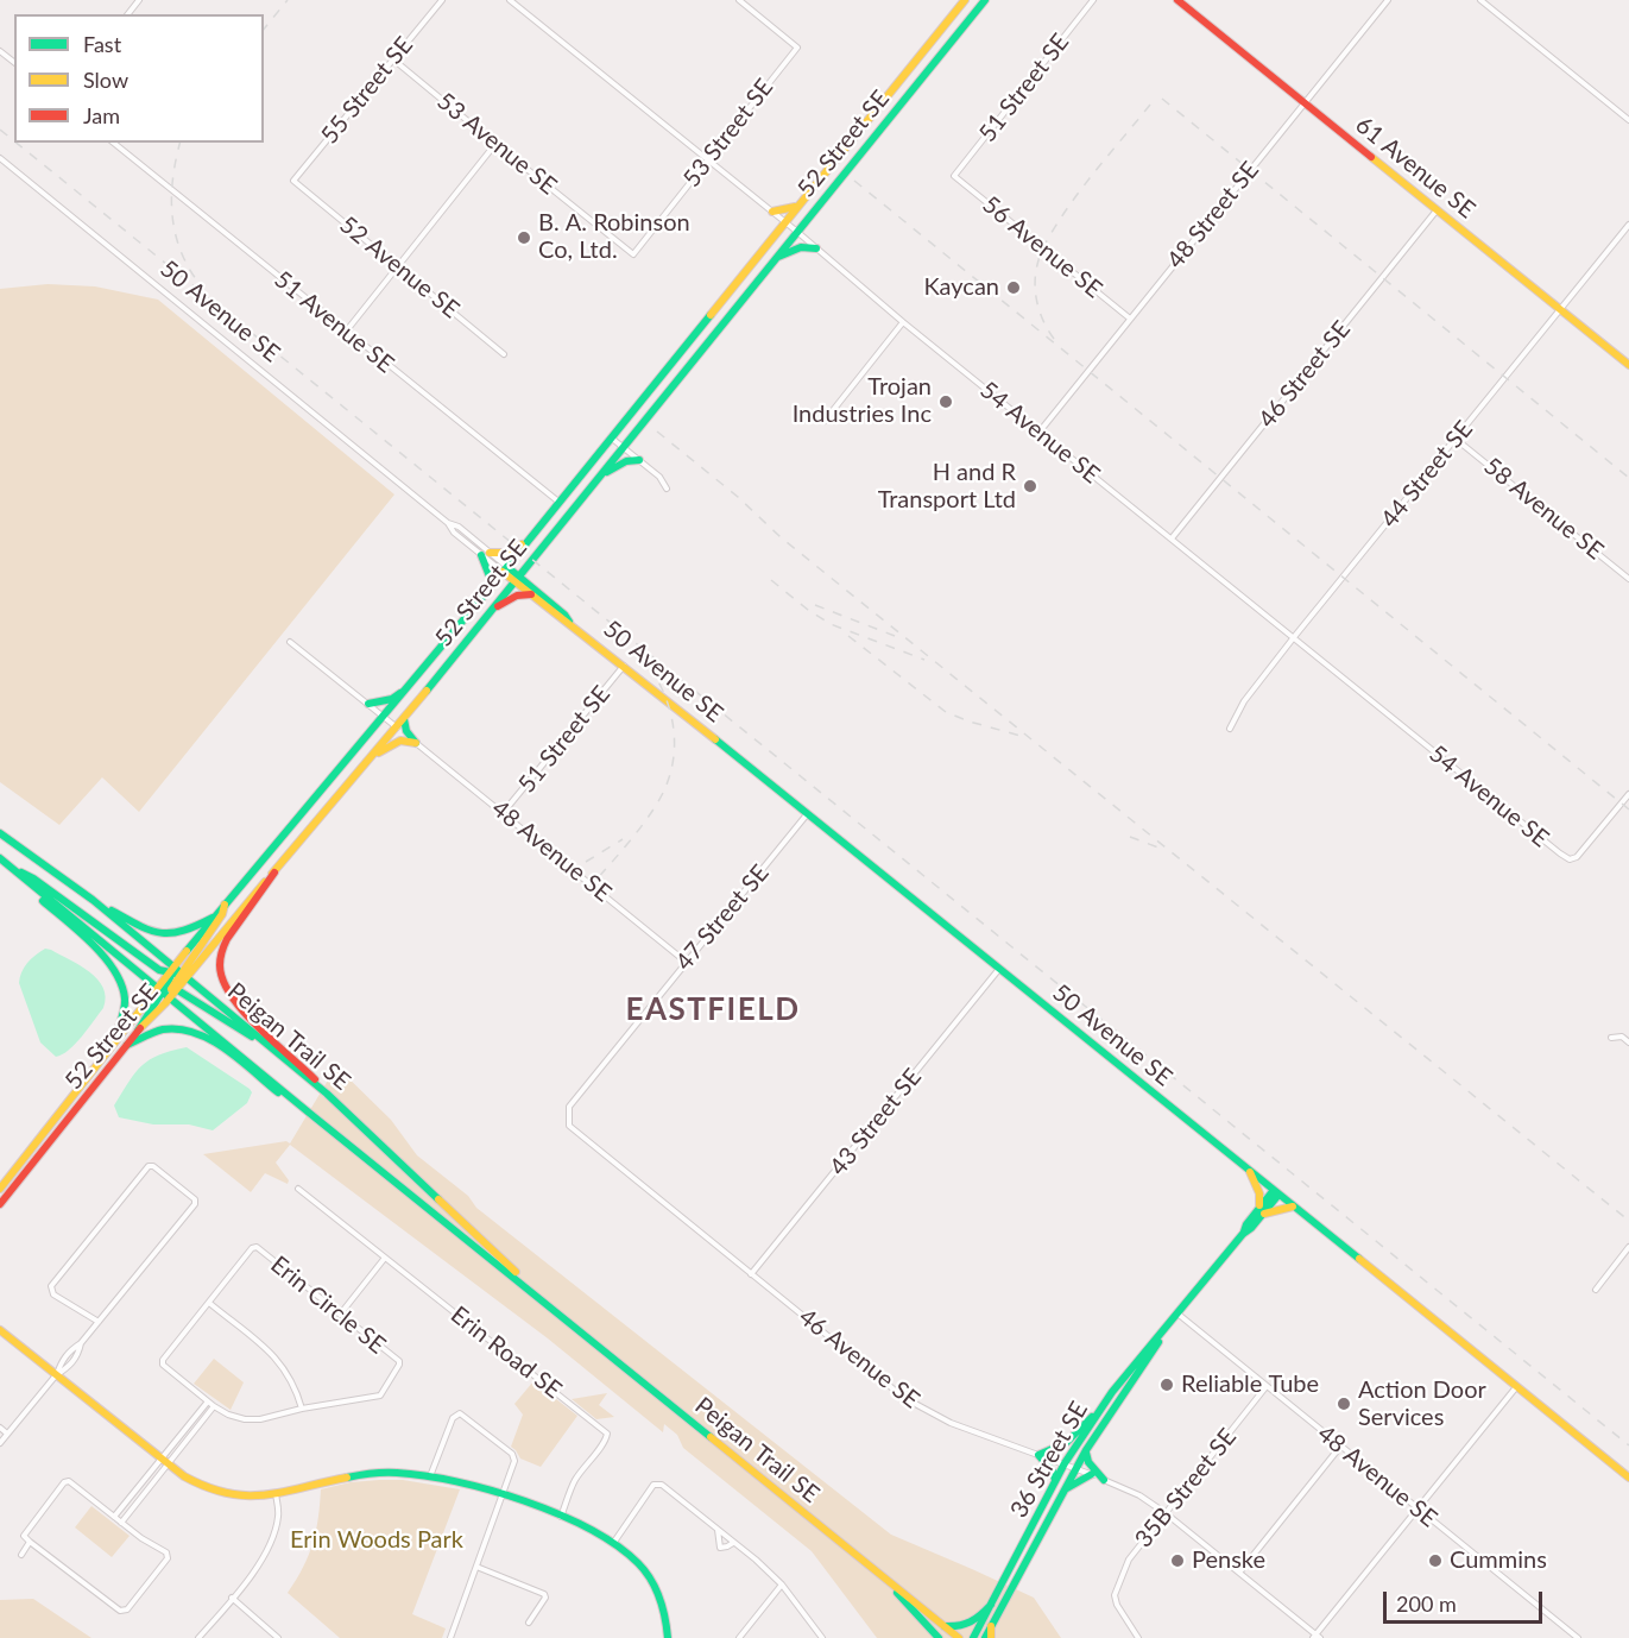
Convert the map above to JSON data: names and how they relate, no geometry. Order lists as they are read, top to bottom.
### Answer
{
  "streets": {
    "main road": [
      "52 Street SE",
      "61 Avenue SE",
      "50 Avenue SE",
      "Peigan Trail SE",
      "36 Street SE"
    ],
    "street": [
      "51 Street SE",
      "55 Street SE",
      "53 Street SE",
      "53 Avenue SE",
      "48 Street SE",
      "56 Avenue SE",
      "52 Avenue SE",
      "51 Avenue SE",
      "46 Street SE",
      "54 Avenue SE",
      "44 Street SE",
      "58 Avenue SE",
      "48 Avenue SE",
      "47 Street SE",
      "43 Street SE",
      "Erin Circle SE",
      "Erin Road SE",
      "46 Avenue SE",
      "35B Street SE"
    ]
  },
  "crossings": [
    ["51 Street SE", "56 Avenue SE"],
    ["51 Street SE", "50 Avenue SE"],
    ["51 Street SE", "48 Avenue SE"],
    ["55 Street SE", "53 Avenue SE"],
    ["55 Street SE", "52 Avenue SE"],
    ["53 Street SE", "53 Avenue SE"],
    ["53 Street SE", "54 Avenue SE"],
    ["52 Street SE", "50 Avenue SE"],
    ["52 Street SE", "51 Avenue SE"],
    ["52 Street SE", "54 Avenue SE"],
    ["52 Street SE", "Peigan Trail SE"],
    ["61 Avenue SE", "48 Street SE"],
    ["61 Avenue SE", "46 Street SE"],
    ["61 Avenue SE", "44 Street SE"],
    ["48 Street SE", "56 Avenue SE"],
    ["48 Street SE", "54 Avenue SE"],
    ["50 Avenue SE", "47 Street SE"],
    ["50 Avenue SE", "43 Street SE"],
    ["50 Avenue SE", "36 Street SE"],
    ["46 Street SE", "54 Avenue SE"],
    ["54 Avenue SE", "44 Street SE"],
    ["44 Street SE", "58 Avenue SE"],
    ["48 Avenue SE", "47 Street SE"],
    ["48 Avenue SE", "36 Street SE"],
    ["48 Avenue SE", "35B Street SE"],
    ["47 Street SE", "46 Avenue SE"],
    ["43 Street SE", "46 Avenue SE"],
    ["46 Avenue SE", "36 Street SE"],
    ["46 Avenue SE", "35B Street SE"]
  ],
  "districts": ["EASTFIELD"],
  "parks": ["Erin Woods Park"],
  "places": [
    "B. A. Robinson Co, Ltd.",
    "Kaycan",
    "Trojan Industries Inc",
    "H and R Transport Ltd",
    "Reliable Tube",
    "Action Door Services",
    "Penske",
    "Cummins"
  ],
  "legend": ["Fast", "Slow", "Jam"],
  "scale_bar": "200 m"
}
